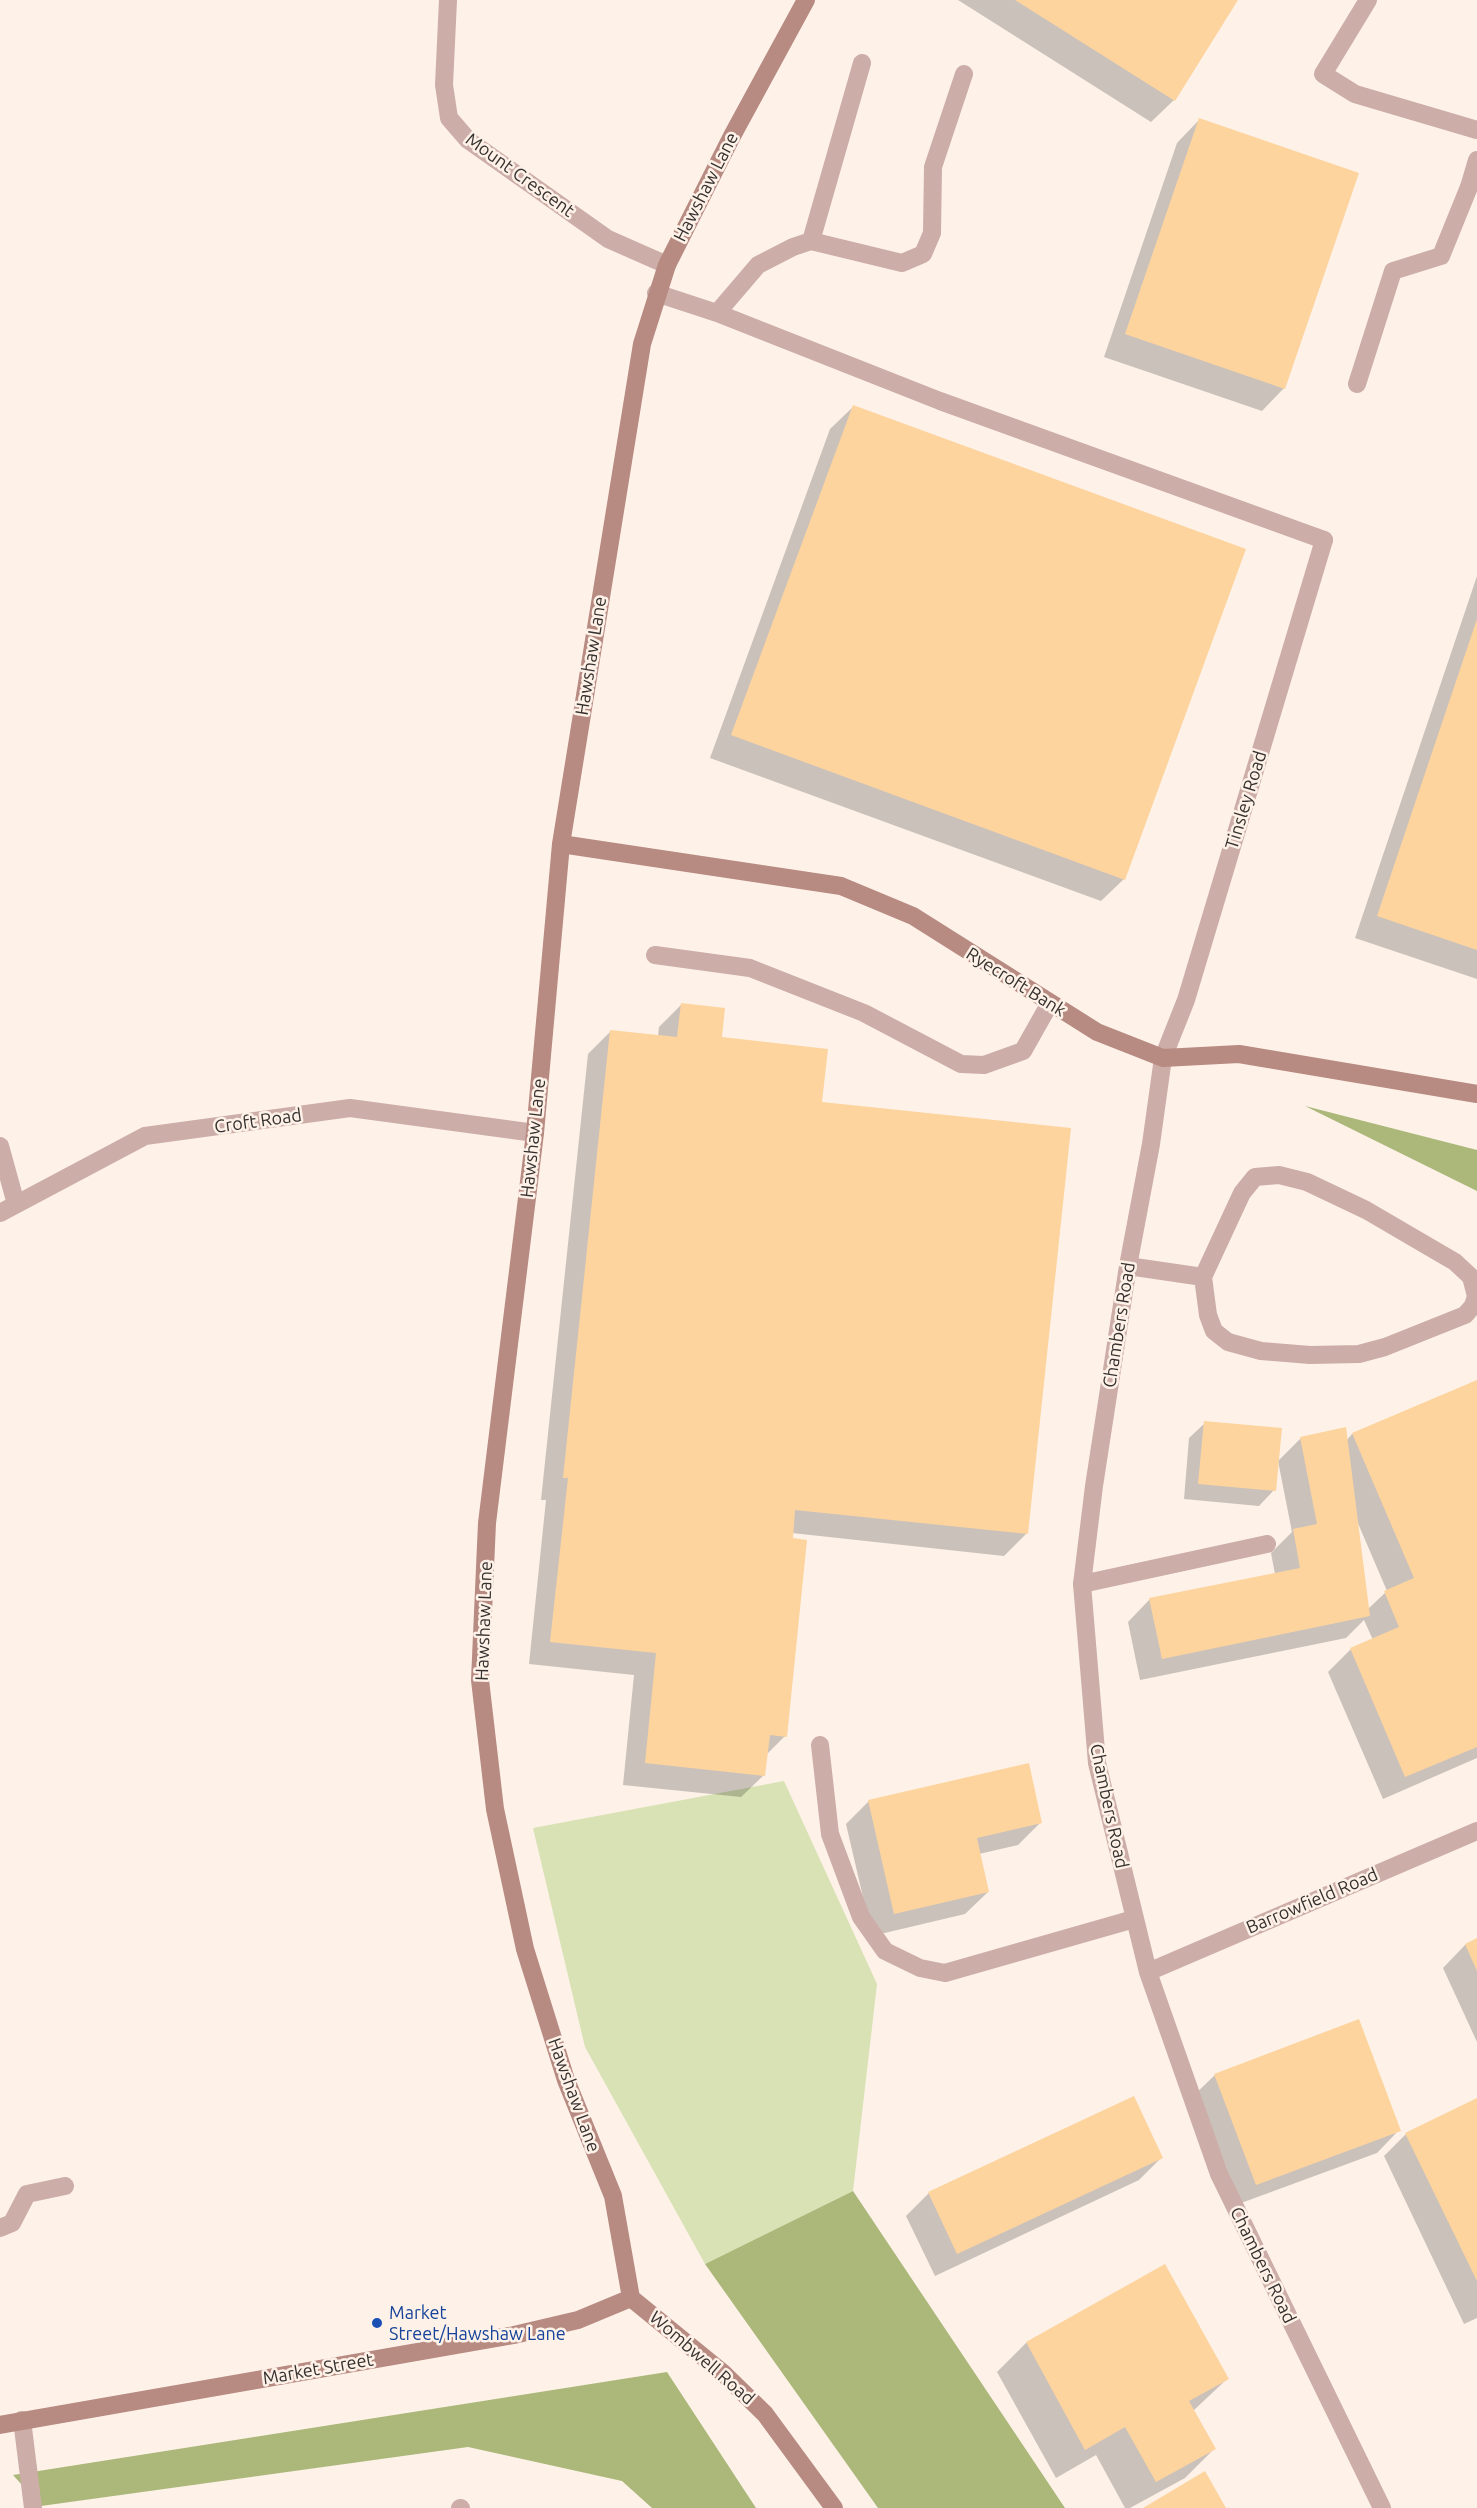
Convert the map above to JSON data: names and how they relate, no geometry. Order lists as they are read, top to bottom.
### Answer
{
  "streets": {
    "main road": [
      "Hawshaw Lane",
      "Ryecroft Bank",
      "Wombwell Road",
      "Market Street"
    ],
    "street": [
      "Mount Crescent",
      "Tinsley Road",
      "Croft Road",
      "Chambers Road",
      "Barrowfield Road"
    ]
  },
  "crossings": [
    ["Mount Crescent", "Hawshaw Lane"],
    ["Hawshaw Lane", "Ryecroft Bank"],
    ["Hawshaw Lane", "Croft Road"],
    ["Hawshaw Lane", "Wombwell Road"],
    ["Hawshaw Lane", "Market Street"],
    ["Tinsley Road", "Ryecroft Bank"],
    ["Tinsley Road", "Chambers Road"],
    ["Ryecroft Bank", "Chambers Road"],
    ["Chambers Road", "Barrowfield Road"],
    ["Wombwell Road", "Market Street"]
  ],
  "places": ["Market Street/Hawshaw Lane"]
}
